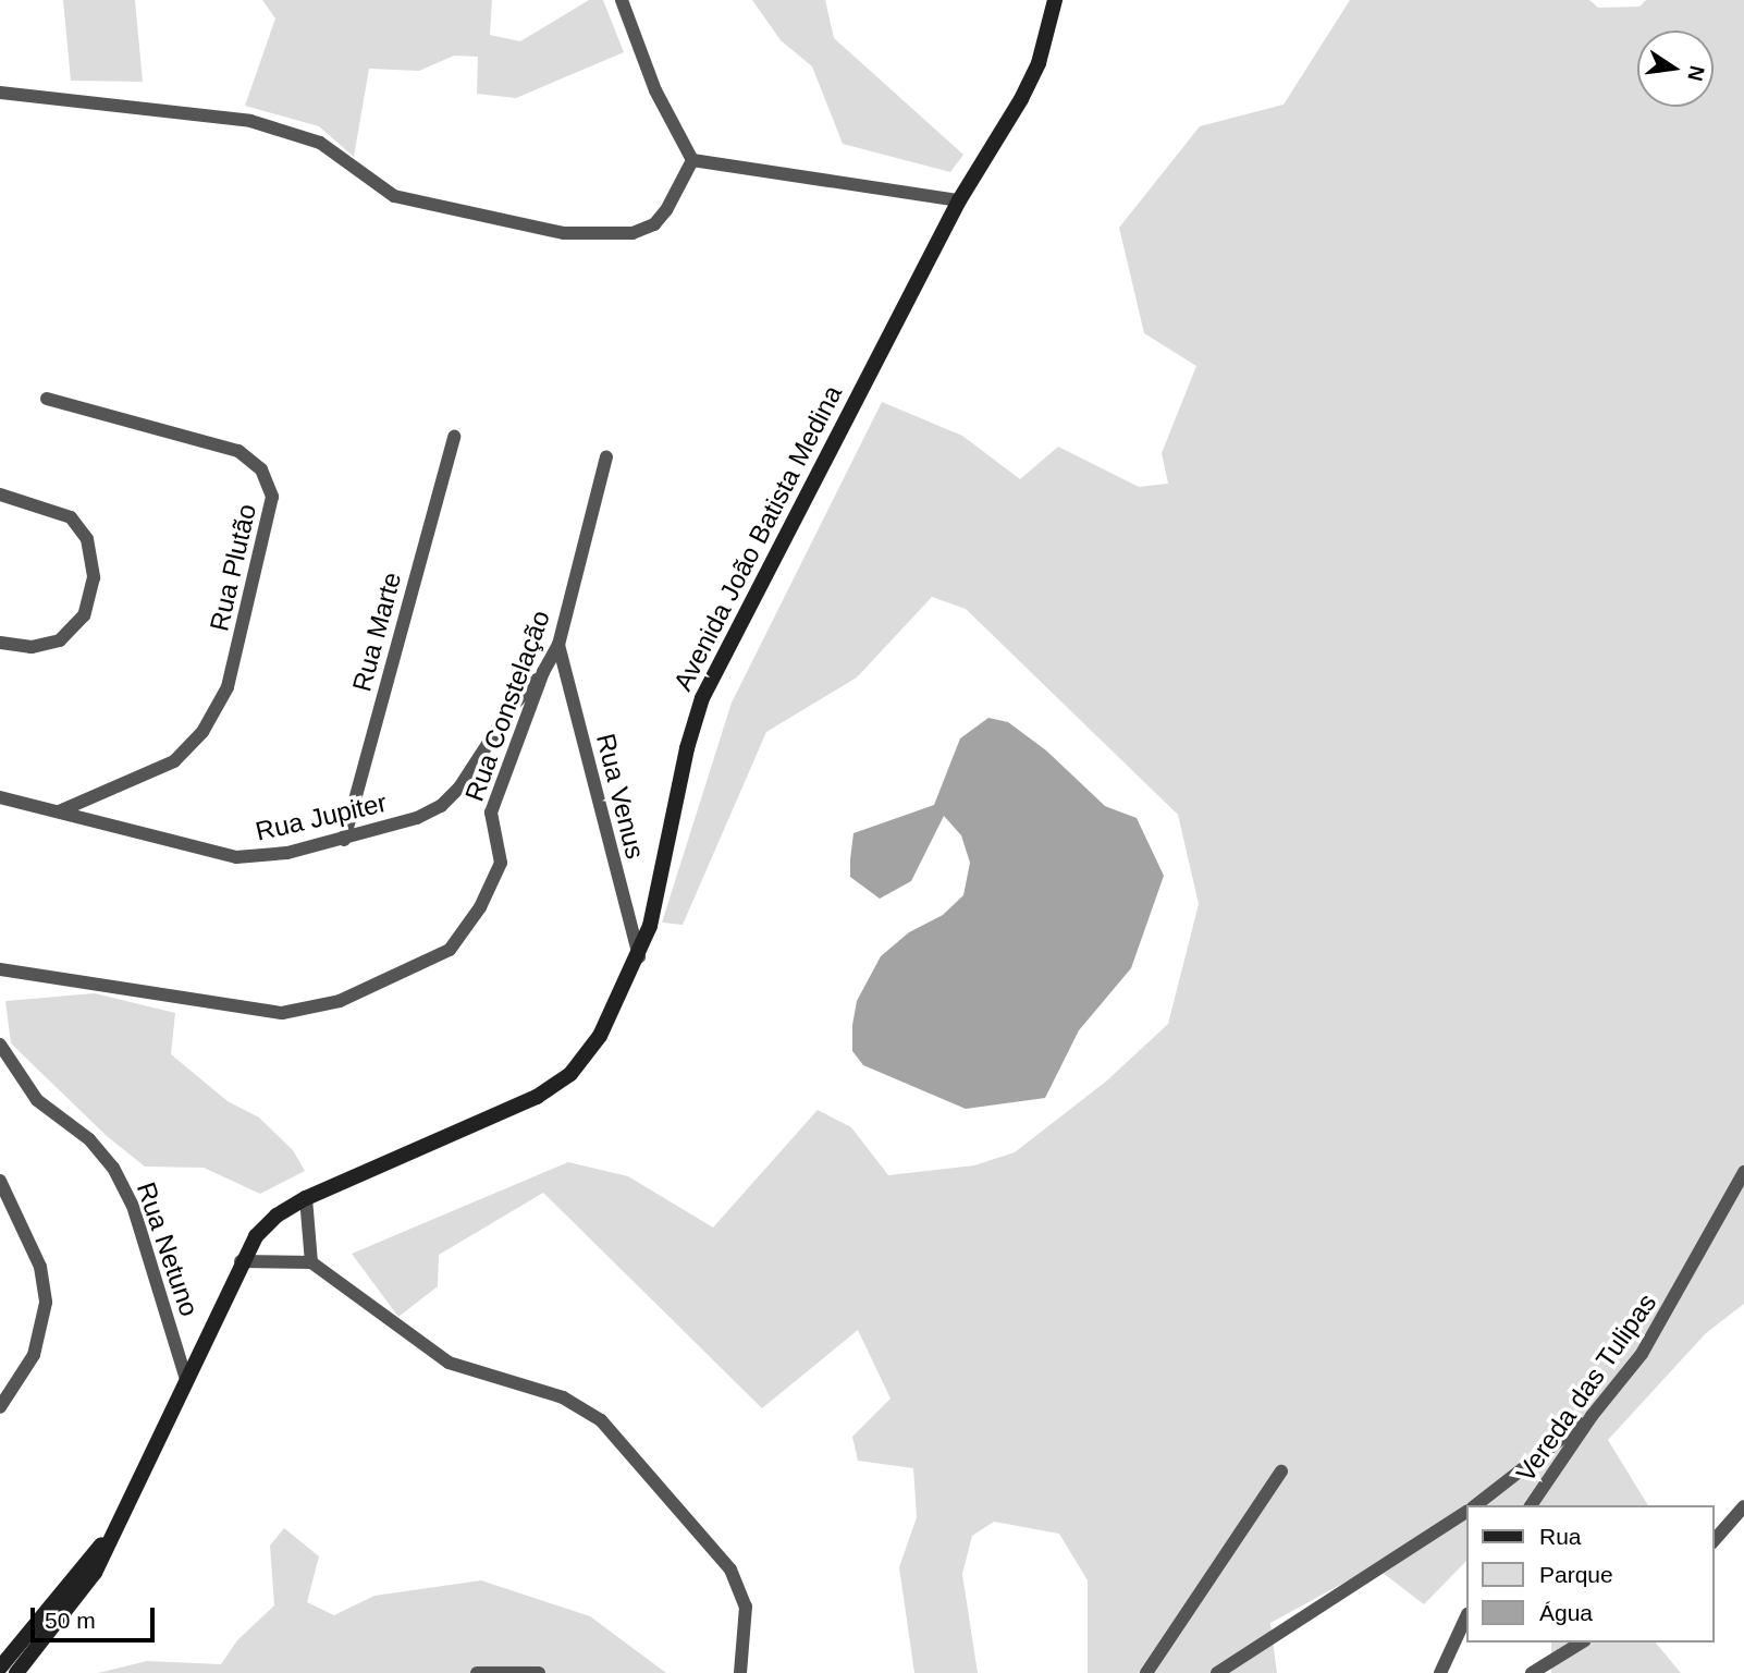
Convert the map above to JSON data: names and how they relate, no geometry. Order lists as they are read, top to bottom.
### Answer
{
  "streets": {
    "main road": ["Avenida João Batista Medina"],
    "street": [
      "Rua Plutão",
      "Rua Marte",
      "Rua Constelação",
      "Rua Venus",
      "Rua Jupiter",
      "Rua Netuno",
      "Vereda das Tulipas"
    ]
  },
  "crossings": [
    ["Avenida João Batista Medina", "Rua Venus"],
    ["Avenida João Batista Medina", "Rua Netuno"],
    ["Rua Plutão", "Rua Jupiter"],
    ["Rua Marte", "Rua Jupiter"],
    ["Rua Constelação", "Rua Venus"],
    ["Rua Constelação", "Rua Jupiter"]
  ],
  "legend": ["Rua", "Parque", "Água"],
  "scale_bar": "50 m",
  "north": "right"
}
